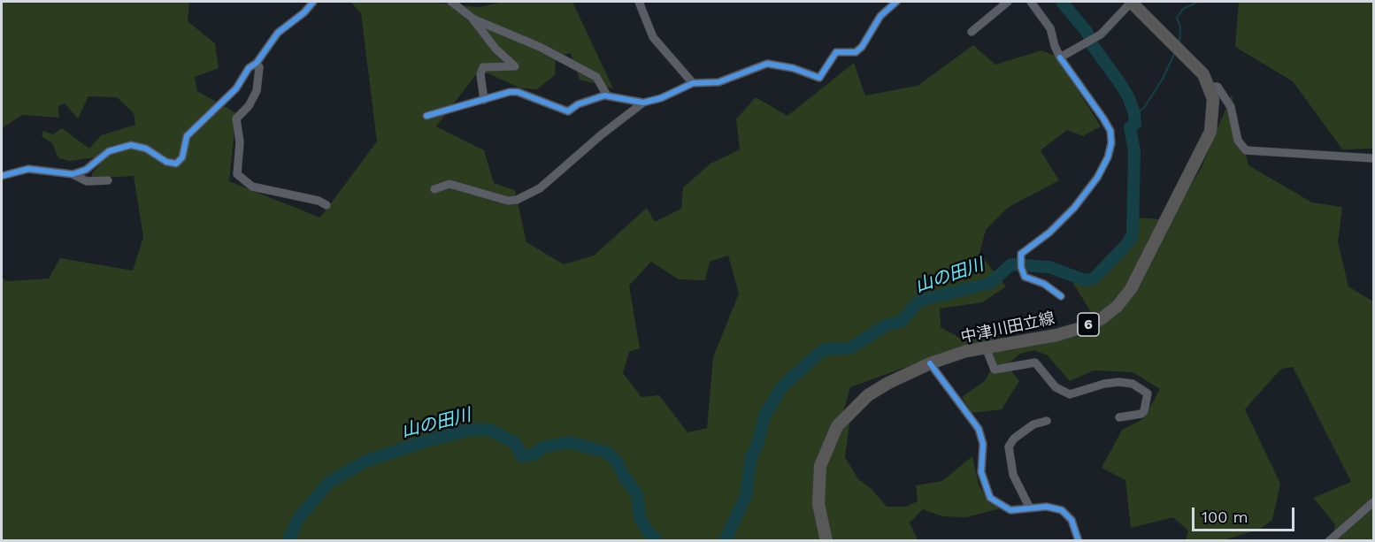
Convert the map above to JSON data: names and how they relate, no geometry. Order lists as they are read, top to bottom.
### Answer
{
  "streets": {
    "main road": ["6", "中津川田立線"]
  },
  "water": ["山の田川"],
  "scale_bar": "100 m"
}
